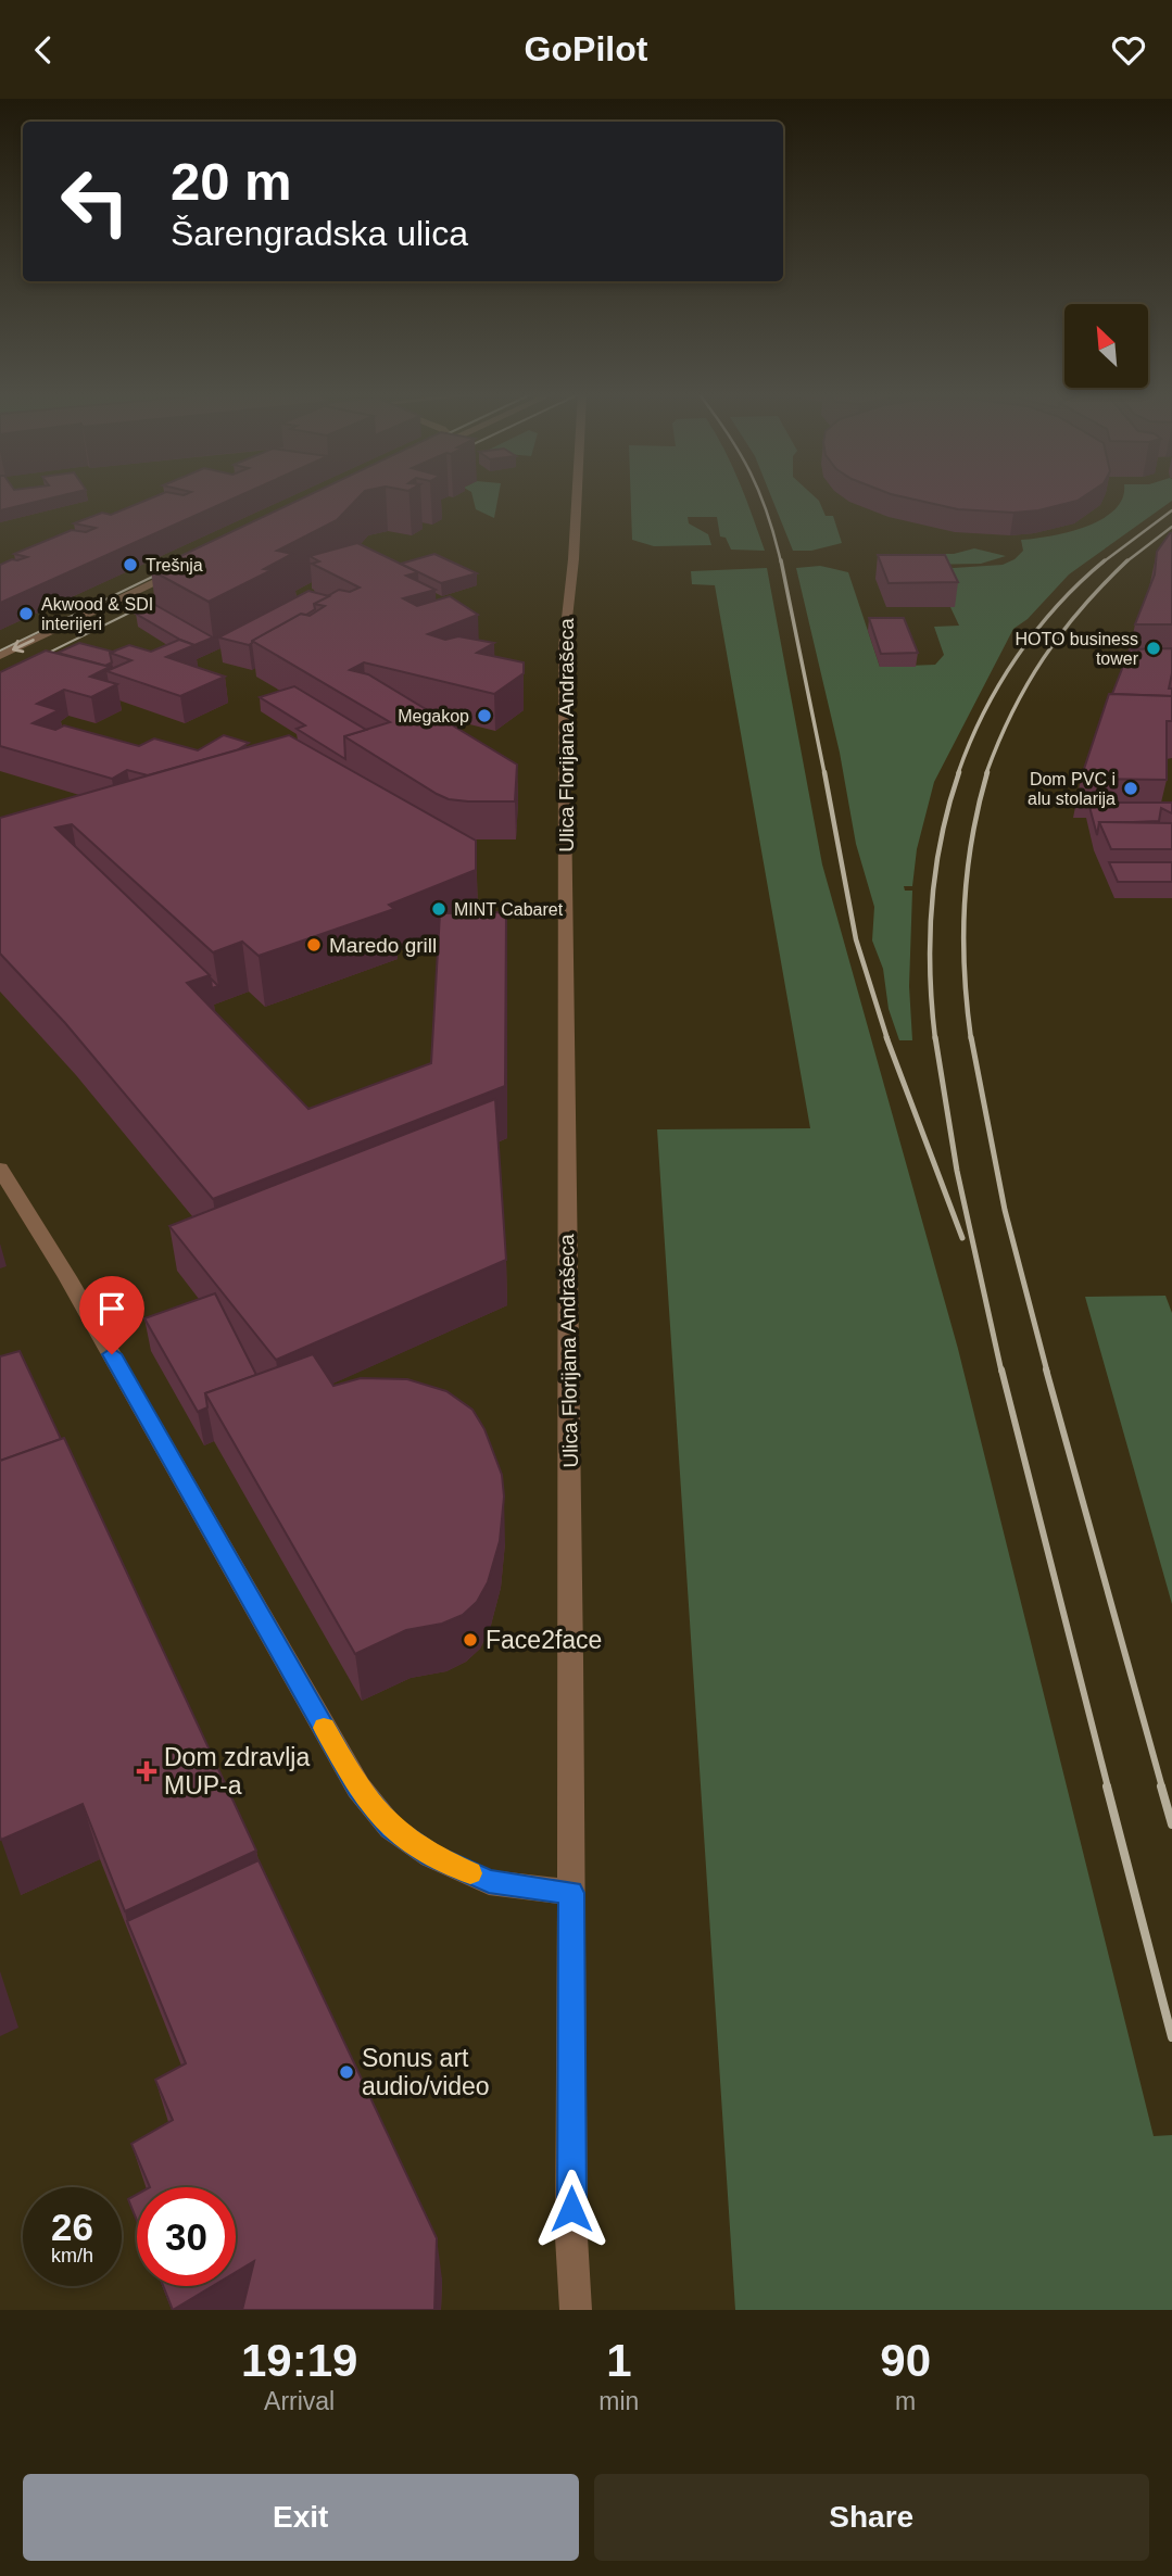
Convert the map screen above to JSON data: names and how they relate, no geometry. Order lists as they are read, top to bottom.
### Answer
{
  "streets": {
    "street": ["Ulica Florijana Andrašeca"]
  },
  "places": {
    "other": [
      "Trešnja",
      "Akwood & SDI interijeri",
      "HOTO business tower",
      "Megakop",
      "Dom PVC i alu stolarija",
      "MINT Cabaret",
      "Maredo grill",
      "Face2face",
      "Sonus art audio/video"
    ],
    "health": ["Dom zdravlja MUP-a"]
  },
  "north": "top left",
  "page": {
    "header": "GoPilot",
    "turn": ["20 m", "Šarengradska ulica"],
    "speed": "26 km/h",
    "limit": "30",
    "eta": [
      "19:19",
      "Arrival",
      "1",
      "min",
      "90",
      "m"
    ],
    "buttons": ["Exit", "Share"]
  }
}
